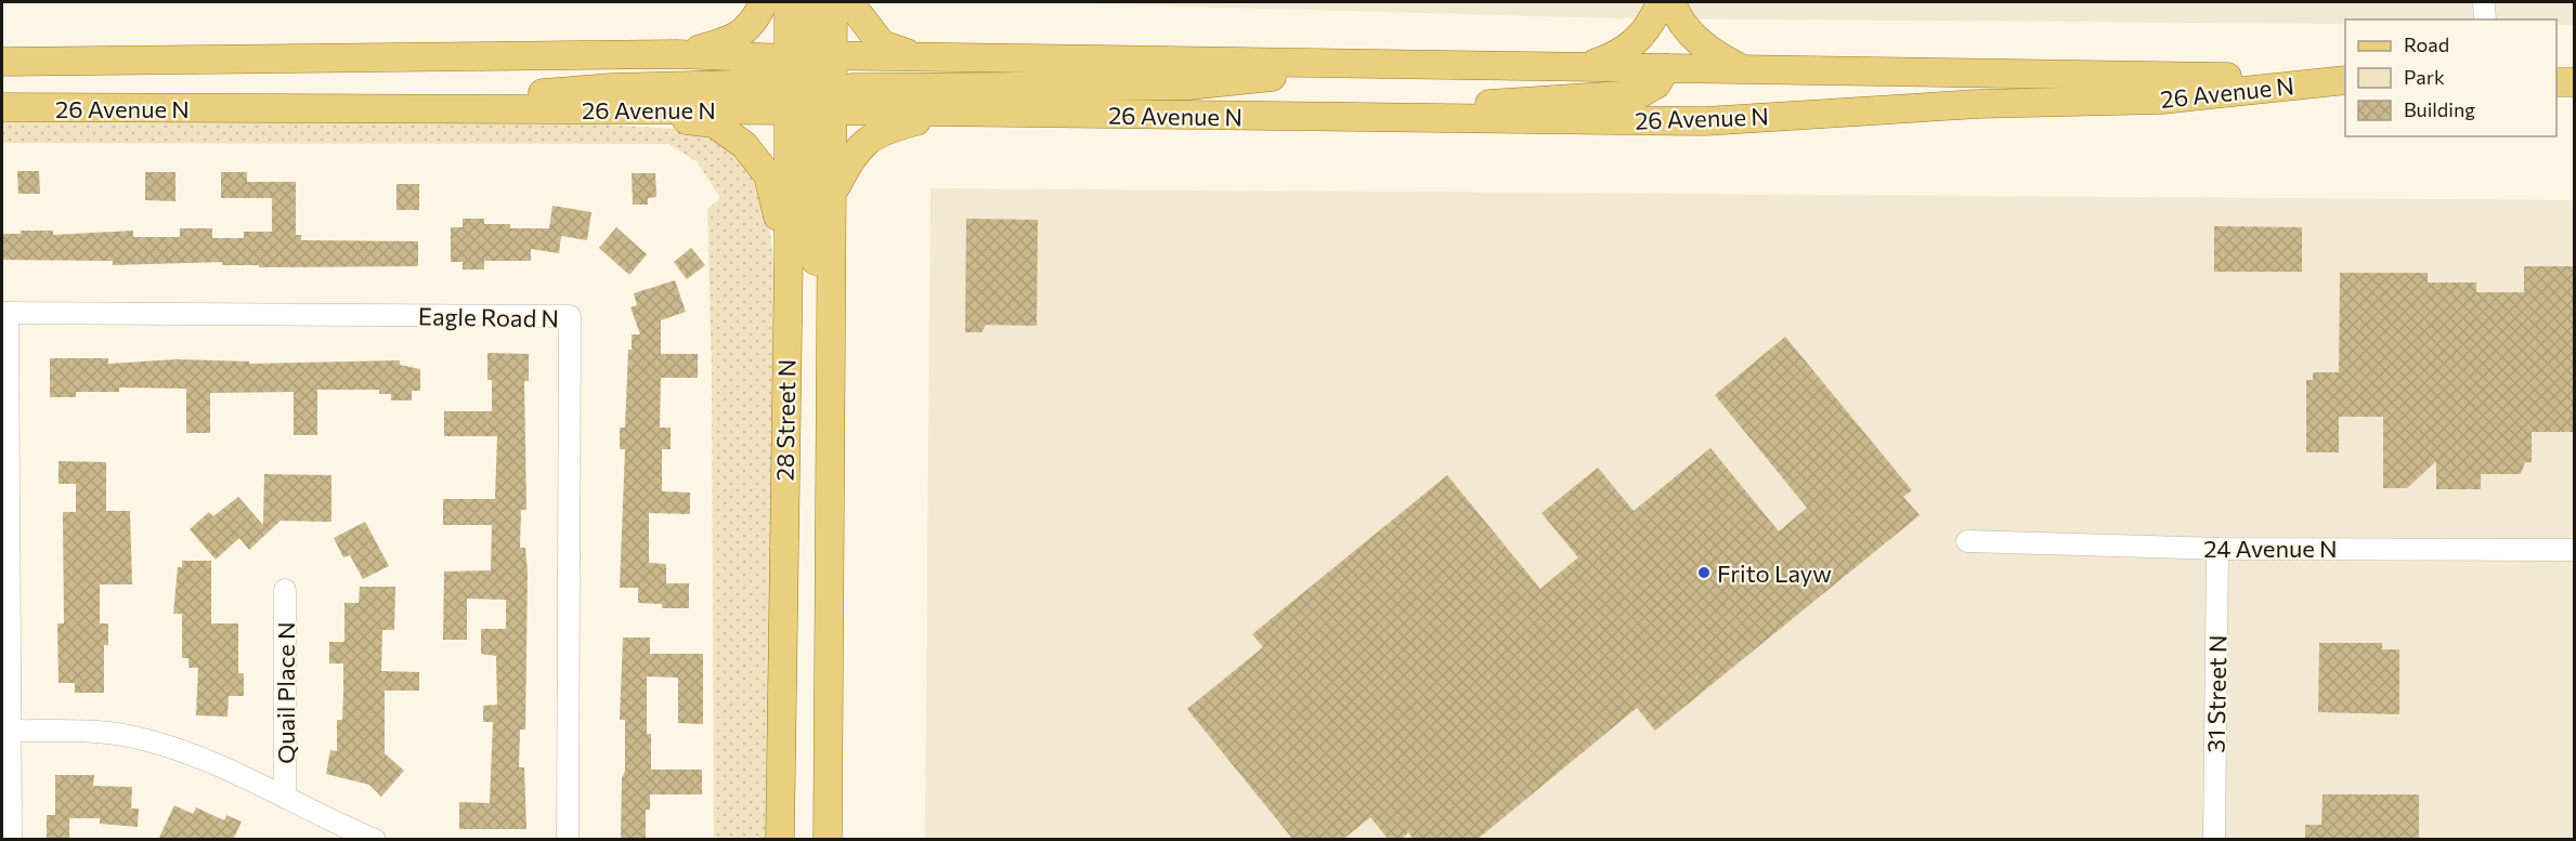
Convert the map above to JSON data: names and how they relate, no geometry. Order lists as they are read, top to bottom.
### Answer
{
  "streets": {
    "main road": ["26 Avenue N", "28 Street N"],
    "street": [
      "Eagle Road N",
      "24 Avenue N",
      "Quail Place N",
      "31 Street N"
    ]
  },
  "crossings": [
    ["26 Avenue N", "28 Street N"],
    ["24 Avenue N", "31 Street N"]
  ],
  "places": ["Frito Layw"],
  "legend": ["Road", "Park", "Building"]
}
